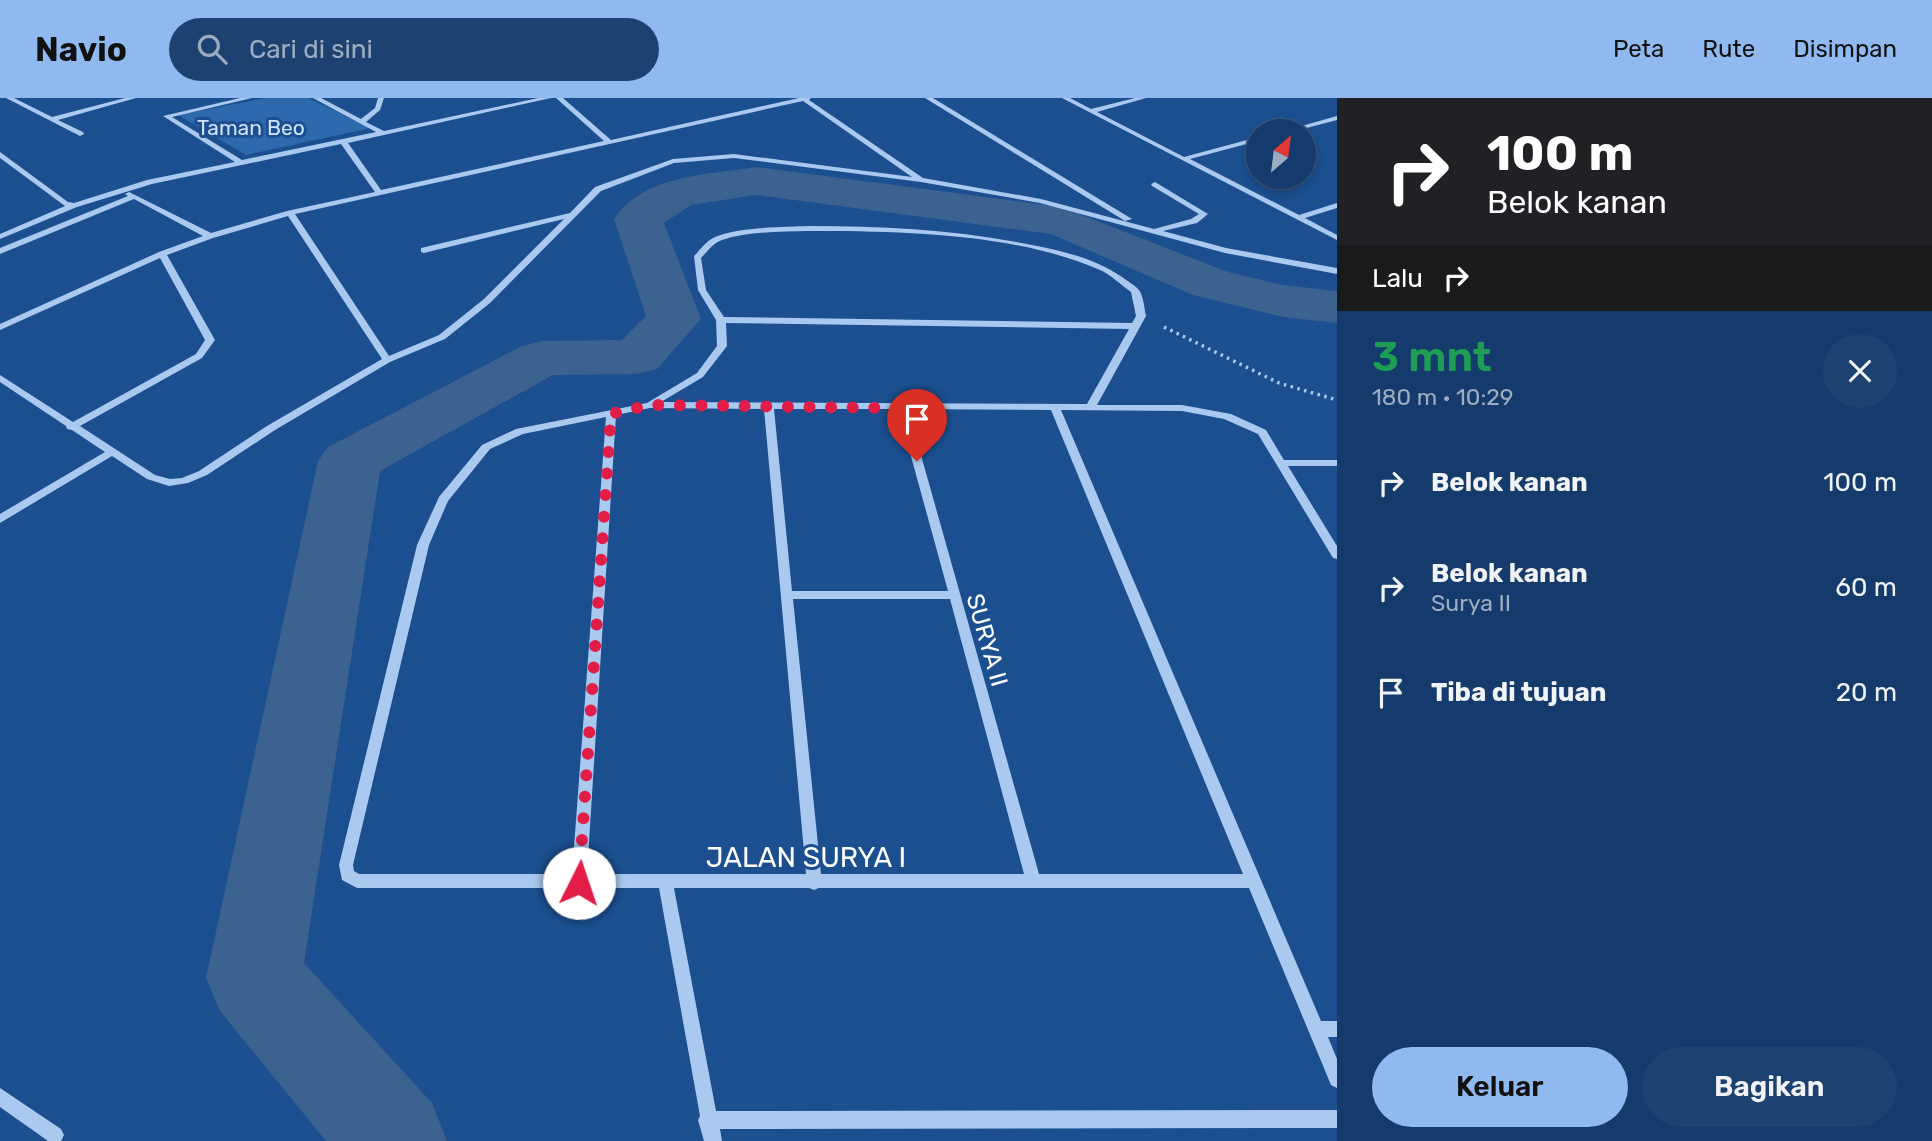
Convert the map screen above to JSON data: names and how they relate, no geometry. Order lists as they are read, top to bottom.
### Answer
{
  "streets": {
    "street": ["SURYA II", "JALAN SURYA I"]
  },
  "crossings": [
    ["SURYA II", "JALAN SURYA I"]
  ],
  "parks": ["Taman Beo"],
  "north": "top right",
  "page": {
    "header": "Navio",
    "search": "Cari di sini",
    "nav": ["Peta", "Rute", "Disimpan"],
    "turn": ["100 m", "Belok kanan"],
    "then": "Lalu",
    "heading": ["3 mnt", "180 m · 10:29"],
    "list": [
      {
        "name": "Belok kanan",
        "value": "100 m"
      },
      {
        "name": "Belok kanan",
        "note": "Surya II",
        "value": "60 m"
      },
      {
        "name": "Tiba di tujuan",
        "value": "20 m"
      }
    ],
    "buttons": ["Keluar", "Bagikan"]
  }
}
